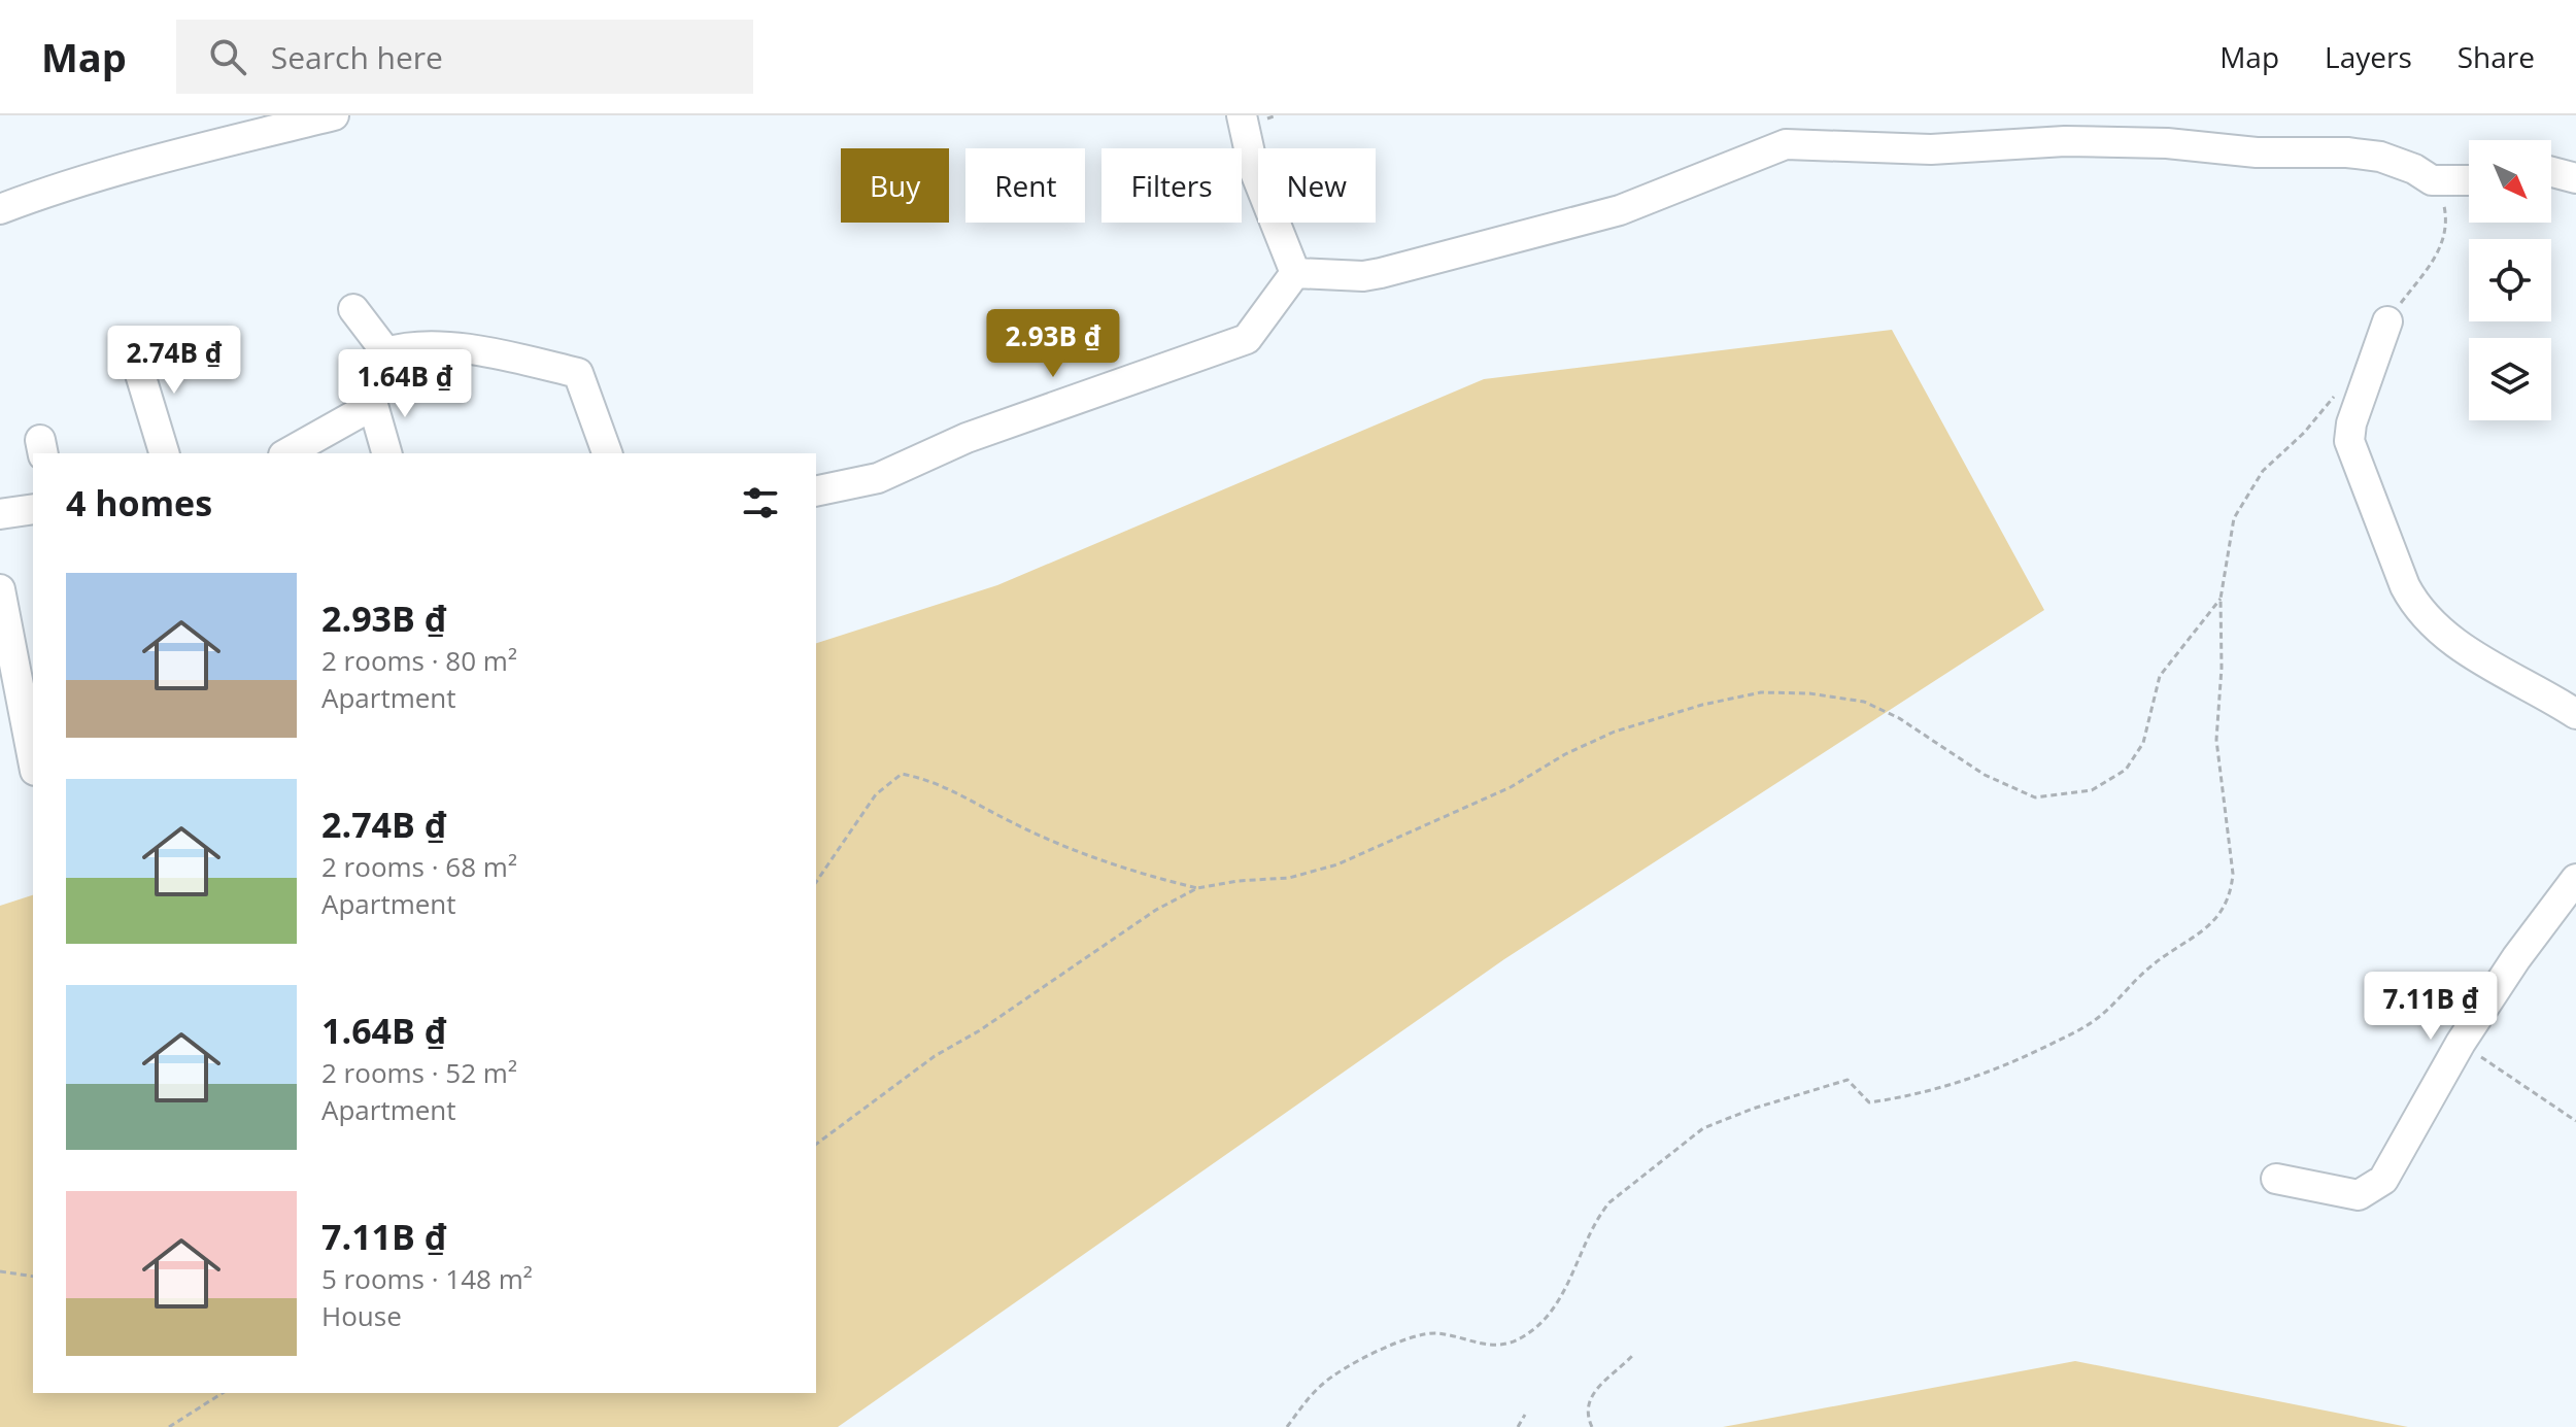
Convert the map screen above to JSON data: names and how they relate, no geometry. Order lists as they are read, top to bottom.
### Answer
{
  "north": "bottom right",
  "page": {
    "header": "Map",
    "search": "Search here",
    "nav": ["Map", "Layers", "Share"],
    "chip": [
      "Buy",
      "Rent",
      "Filters",
      "New"
    ],
    "price": [
      "2.93B ₫",
      "2.74B ₫",
      "1.64B ₫",
      "7.11B ₫"
    ],
    "heading": "4 homes",
    "list": [
      {
        "name": "2.93B ₫",
        "note": "2 rooms · 80 m² · Apartment"
      },
      {
        "name": "2.74B ₫",
        "note": "2 rooms · 68 m² · Apartment"
      },
      {
        "name": "1.64B ₫",
        "note": "2 rooms · 52 m² · Apartment"
      },
      {
        "name": "7.11B ₫",
        "note": "5 rooms · 148 m² · House"
      }
    ]
  }
}
